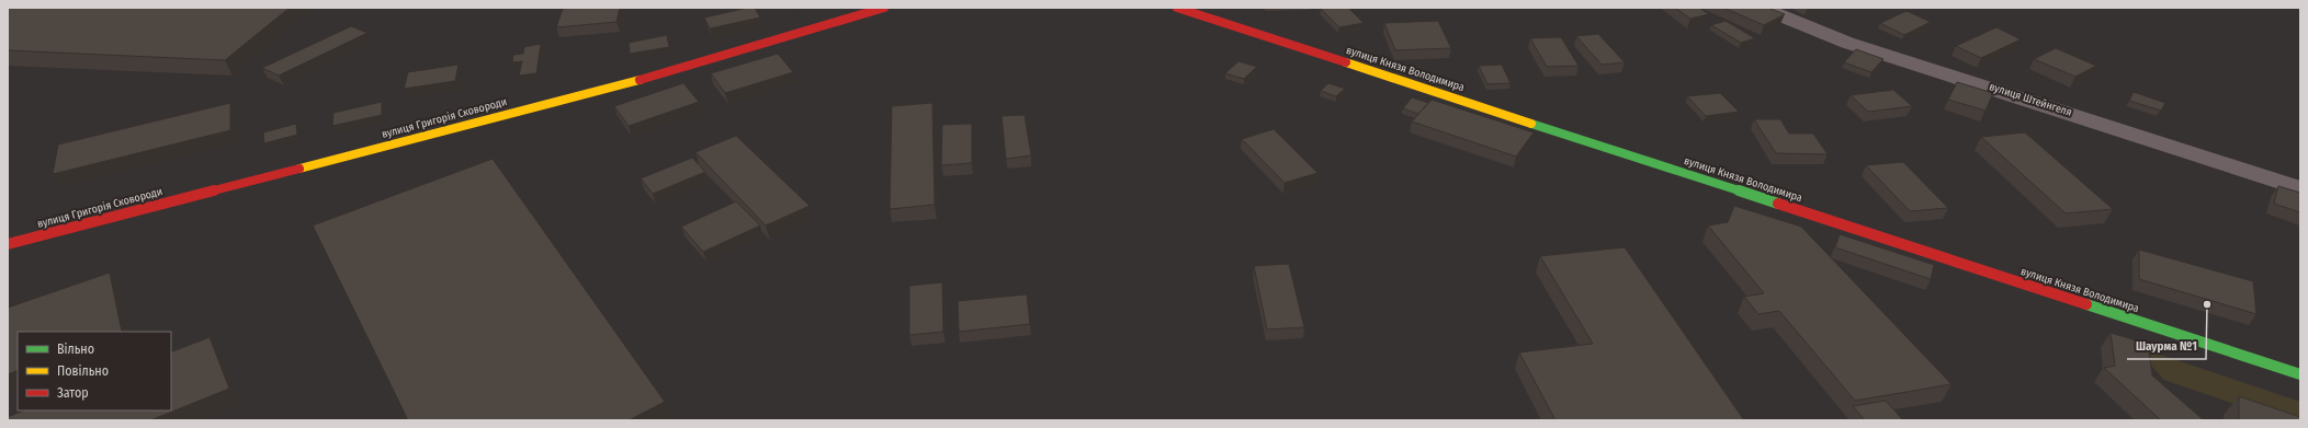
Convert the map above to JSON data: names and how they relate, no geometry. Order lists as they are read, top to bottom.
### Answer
{
  "streets": {
    "main road": ["вулиця Князя Володимира", "вулиця Григорія Сковороди"],
    "street": ["вулиця Штейнгеля"]
  },
  "places": ["Шаурма №1"],
  "legend": ["Вільно", "Повільно", "Затор"]
}
